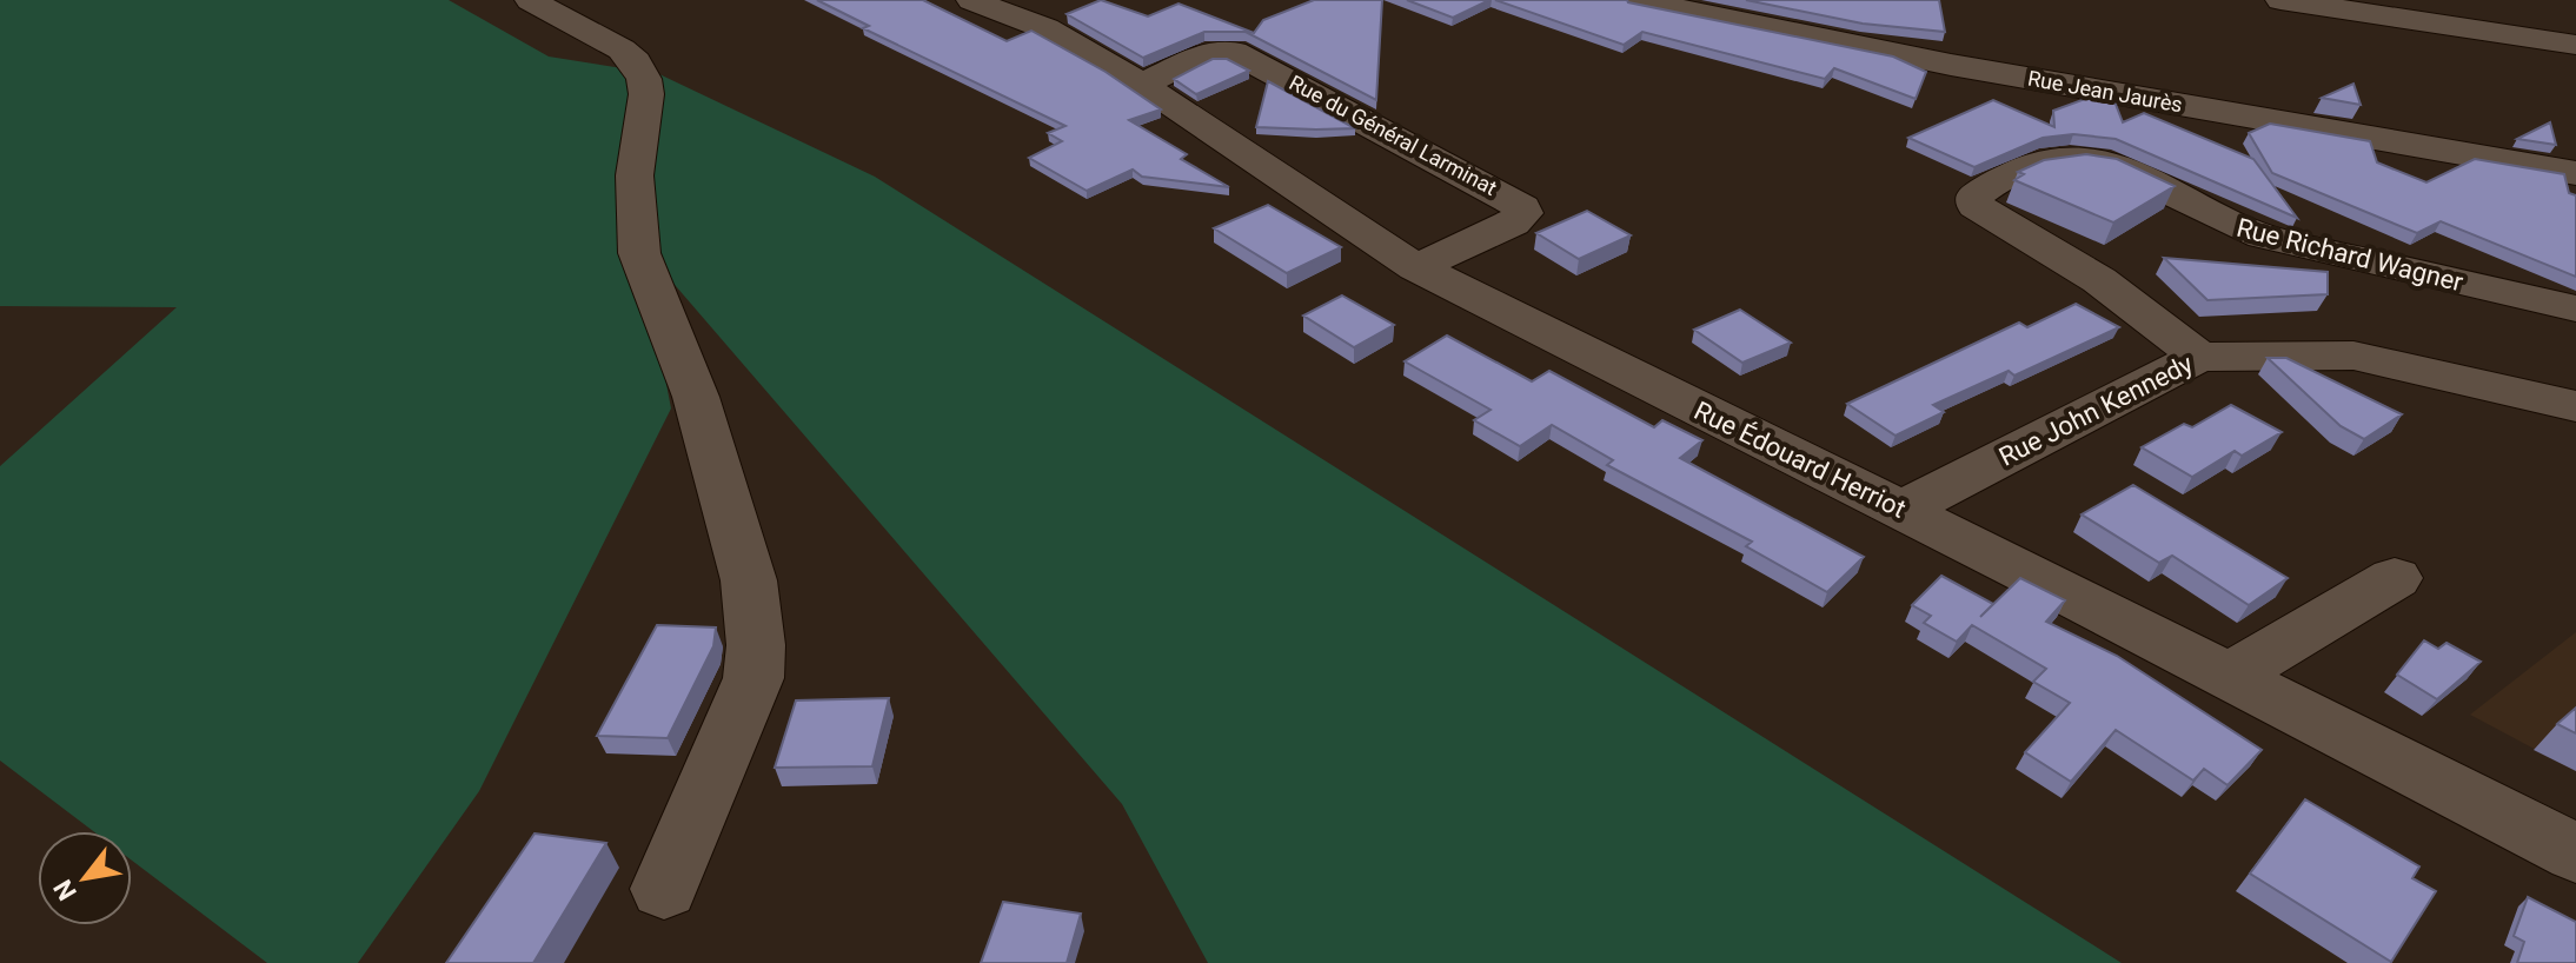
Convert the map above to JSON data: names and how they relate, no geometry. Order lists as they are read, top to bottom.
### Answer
{
  "streets": {
    "street": [
      "Rue Jean Jaurès",
      "Rue du Général Larminat",
      "Rue Richard Wagner",
      "Rue John Kennedy",
      "Rue Édouard Herriot"
    ]
  },
  "crossings": [
    ["Rue du Général Larminat", "Rue Édouard Herriot"],
    ["Rue Richard Wagner", "Rue John Kennedy"],
    ["Rue John Kennedy", "Rue Édouard Herriot"]
  ],
  "north": "bottom left"
}
